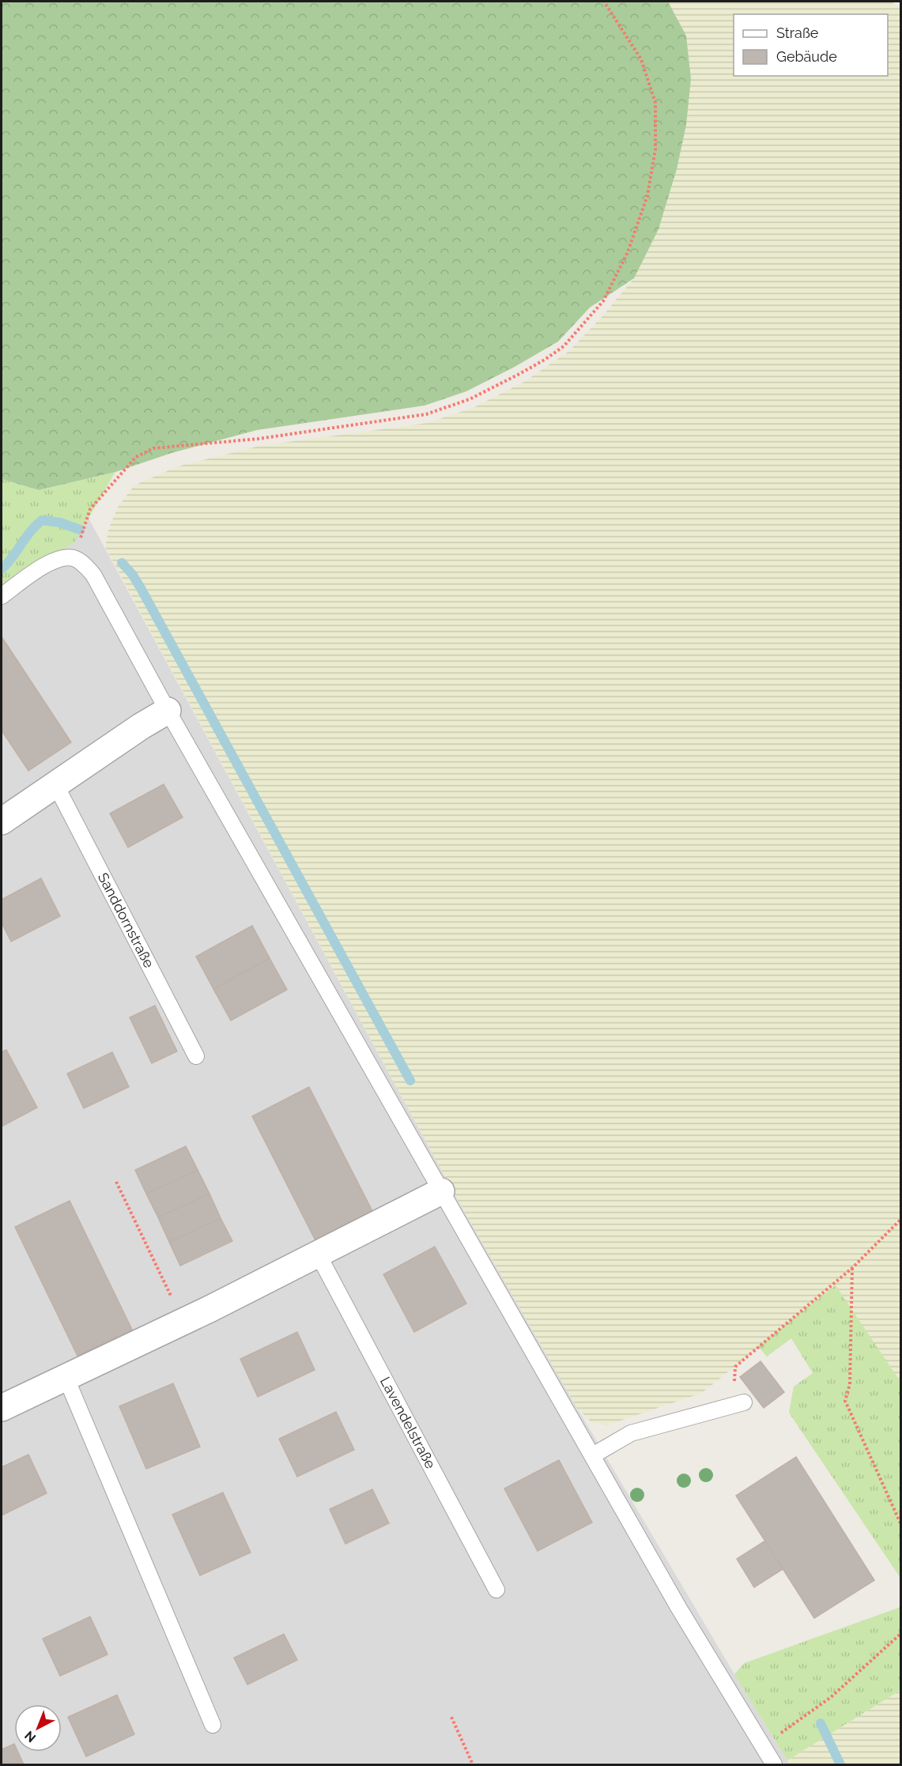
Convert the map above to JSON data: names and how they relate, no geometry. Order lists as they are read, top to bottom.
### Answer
{
  "streets": {
    "lane": ["Sanddornstraße", "Lavendelstraße"]
  },
  "legend": ["Straße", "Gebäude"],
  "north": "bottom left"
}
